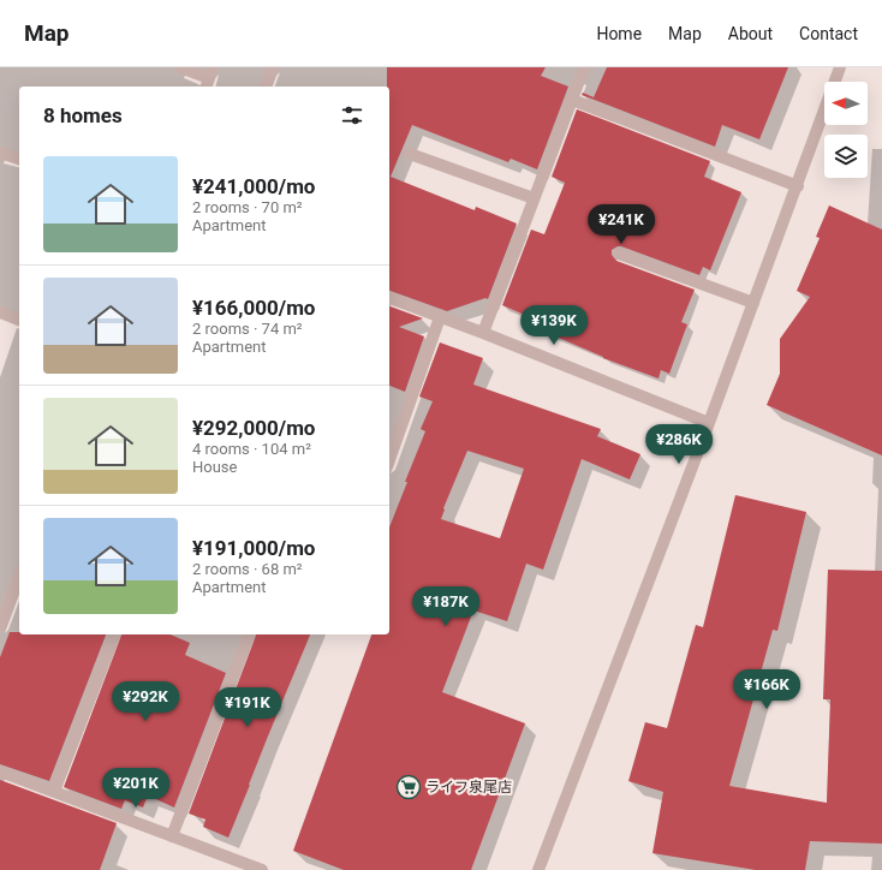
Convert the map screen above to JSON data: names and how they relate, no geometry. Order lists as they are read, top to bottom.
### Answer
{
  "places": {
    "supermarket": ["ライフ泉尾店"]
  },
  "north": "left",
  "page": {
    "header": "Map",
    "nav": [
      "Home",
      "Map",
      "About",
      "Contact"
    ],
    "heading": "8 homes",
    "list": [
      {
        "name": "¥241,000/mo",
        "note": "2 rooms · 70 m² · Apartment"
      },
      {
        "name": "¥166,000/mo",
        "note": "2 rooms · 74 m² · Apartment"
      },
      {
        "name": "¥292,000/mo",
        "note": "4 rooms · 104 m² · House"
      },
      {
        "name": "¥191,000/mo",
        "note": "2 rooms · 68 m² · Apartment"
      }
    ],
    "price": [
      "¥241K",
      "¥139K",
      "¥286K",
      "¥187K",
      "¥166K",
      "¥292K",
      "¥191K",
      "¥201K"
    ]
  }
}
